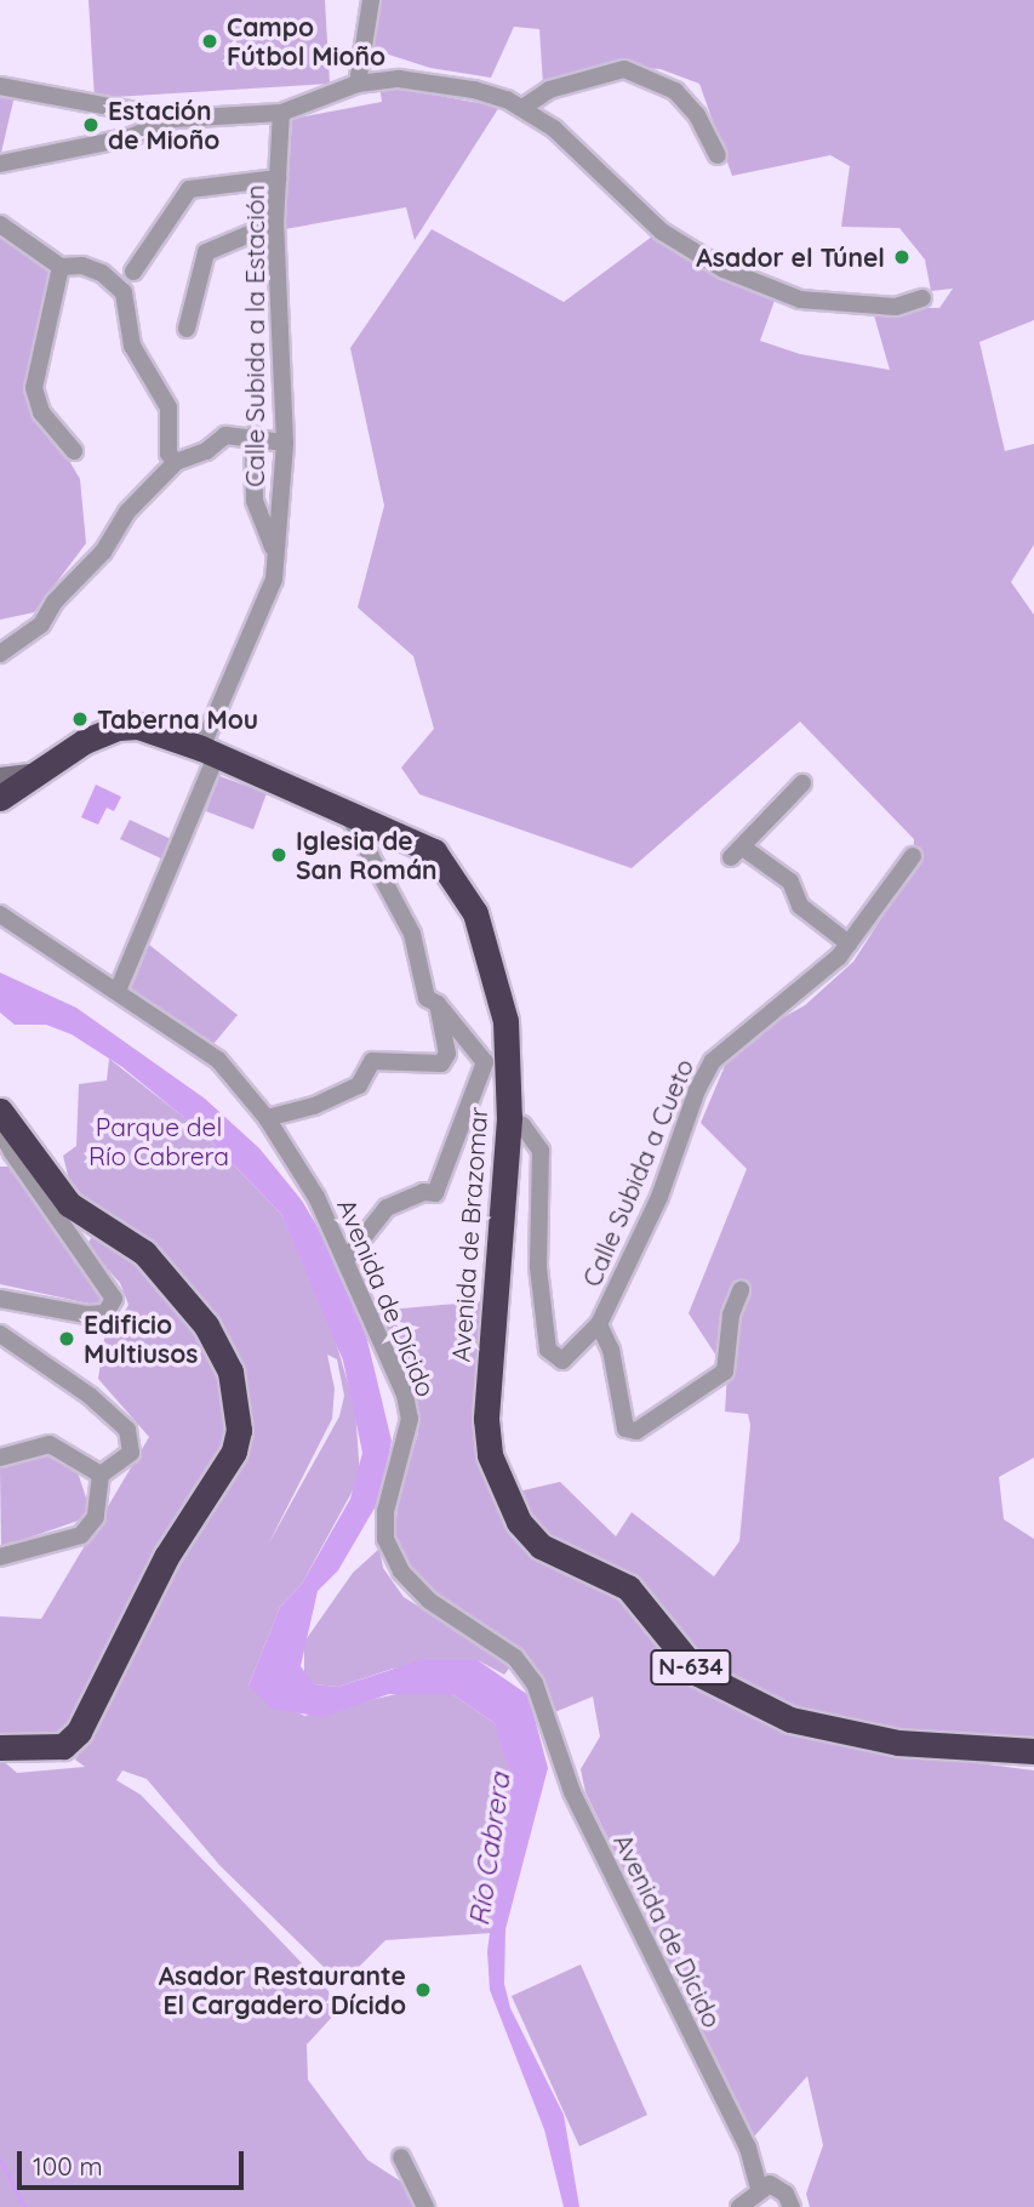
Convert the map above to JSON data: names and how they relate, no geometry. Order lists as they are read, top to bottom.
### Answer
{
  "streets": {
    "highway": ["Avenida de Brazomar", "N-634"],
    "street": ["Calle Subida a la Estación", "Calle Subida a Cueto", "Avenida de Dícido"]
  },
  "crossings": [
    ["Calle Subida a la Estación", "Avenida de Brazomar"],
    ["Calle Subida a la Estación", "Avenida de Dícido"],
    ["Calle Subida a Cueto", "Avenida de Brazomar"]
  ],
  "water": ["Río Cabrera"],
  "parks": ["Parque del Río Cabrera"],
  "places": [
    "Campo Fútbol Mioño",
    "Estación de Mioño",
    "Asador el Túnel",
    "Taberna Mou",
    "Iglesia de San Román",
    "Edificio Multiusos",
    "Asador Restaurante El Cargadero Dícido"
  ],
  "scale_bar": "100 m"
}
